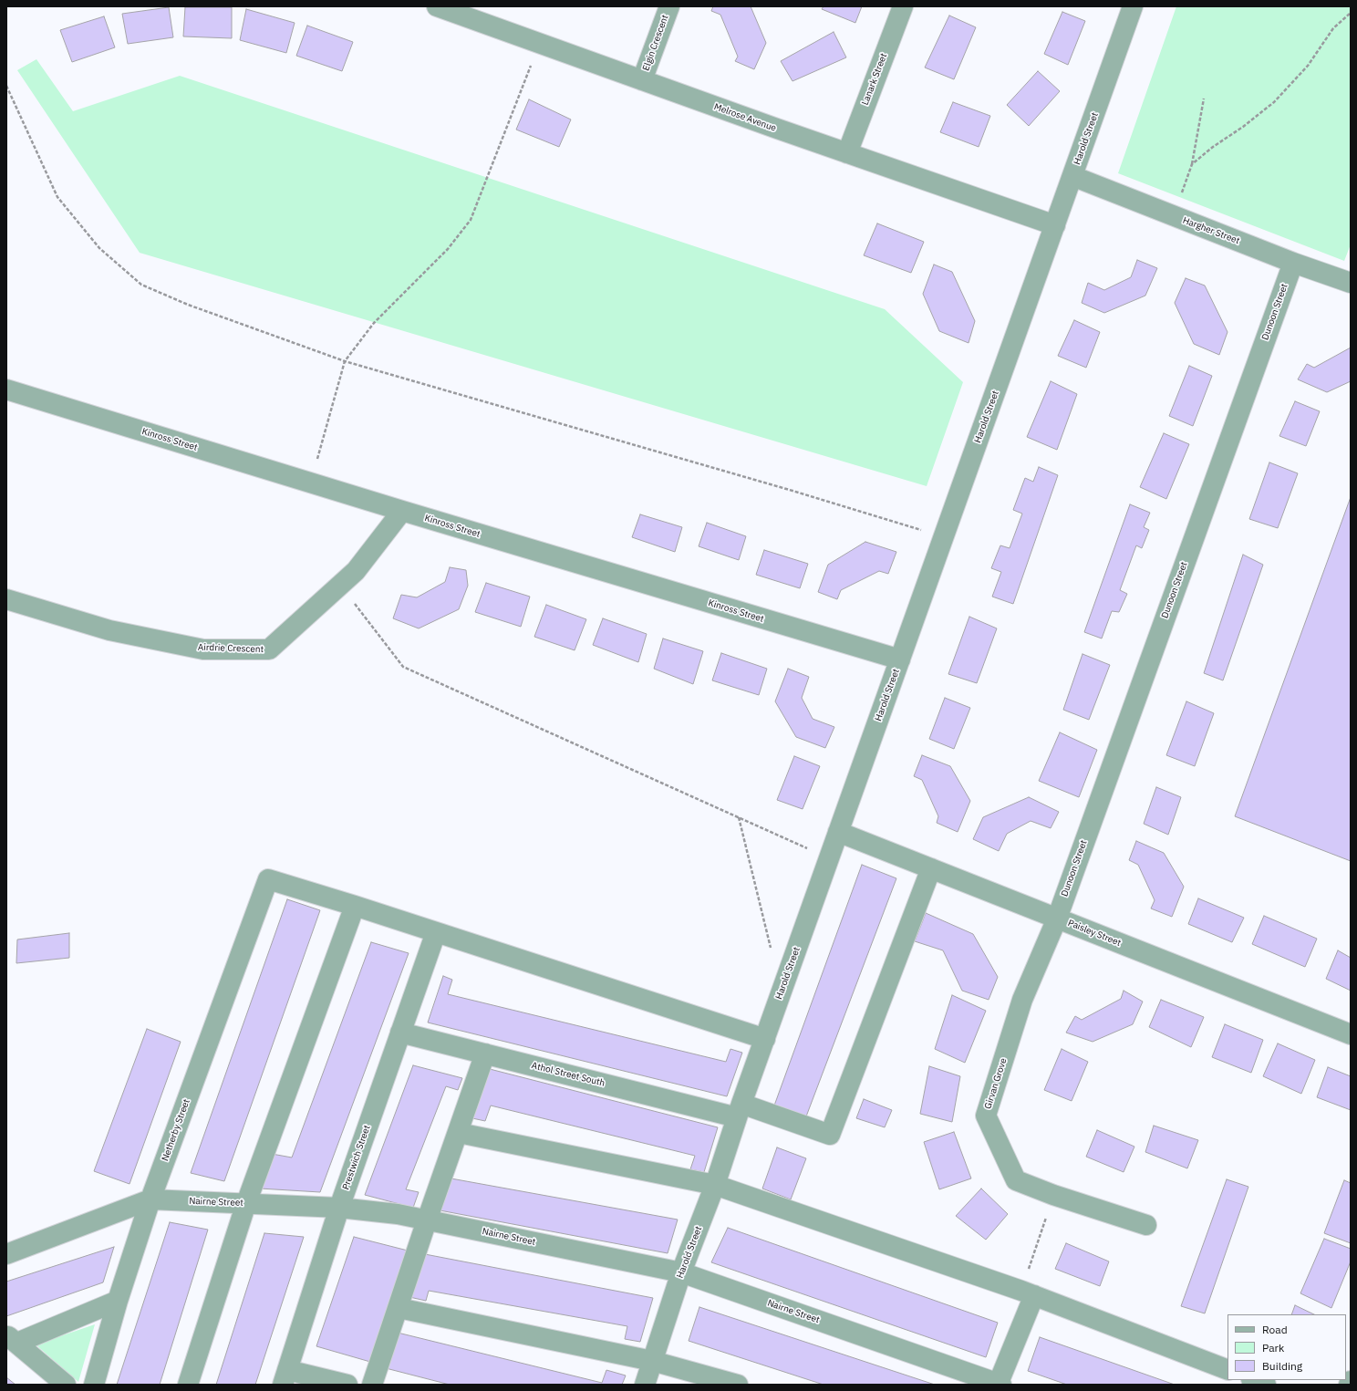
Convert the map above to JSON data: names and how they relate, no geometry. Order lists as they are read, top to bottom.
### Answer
{
  "streets": {
    "street": [
      "Elgin Crescent",
      "Lanark Street",
      "Melrose Avenue",
      "Harold Street",
      "Hargher Street",
      "Dunoon Street",
      "Kinross Street",
      "Airdrie Crescent",
      "Paisley Street",
      "Athol Street South",
      "Girvan Grove",
      "Netherby Street",
      "Prestwich Street",
      "Nairne Street"
    ]
  },
  "crossings": [
    ["Elgin Crescent", "Melrose Avenue"],
    ["Lanark Street", "Melrose Avenue"],
    ["Melrose Avenue", "Harold Street"],
    ["Harold Street", "Hargher Street"],
    ["Harold Street", "Kinross Street"],
    ["Harold Street", "Paisley Street"],
    ["Harold Street", "Athol Street South"],
    ["Harold Street", "Nairne Street"],
    ["Hargher Street", "Dunoon Street"],
    ["Dunoon Street", "Paisley Street"],
    ["Dunoon Street", "Girvan Grove"],
    ["Kinross Street", "Airdrie Crescent"],
    ["Paisley Street", "Athol Street South"],
    ["Paisley Street", "Girvan Grove"],
    ["Athol Street South", "Prestwich Street"],
    ["Netherby Street", "Nairne Street"],
    ["Prestwich Street", "Nairne Street"]
  ],
  "legend": ["Road", "Park", "Building"]
}
